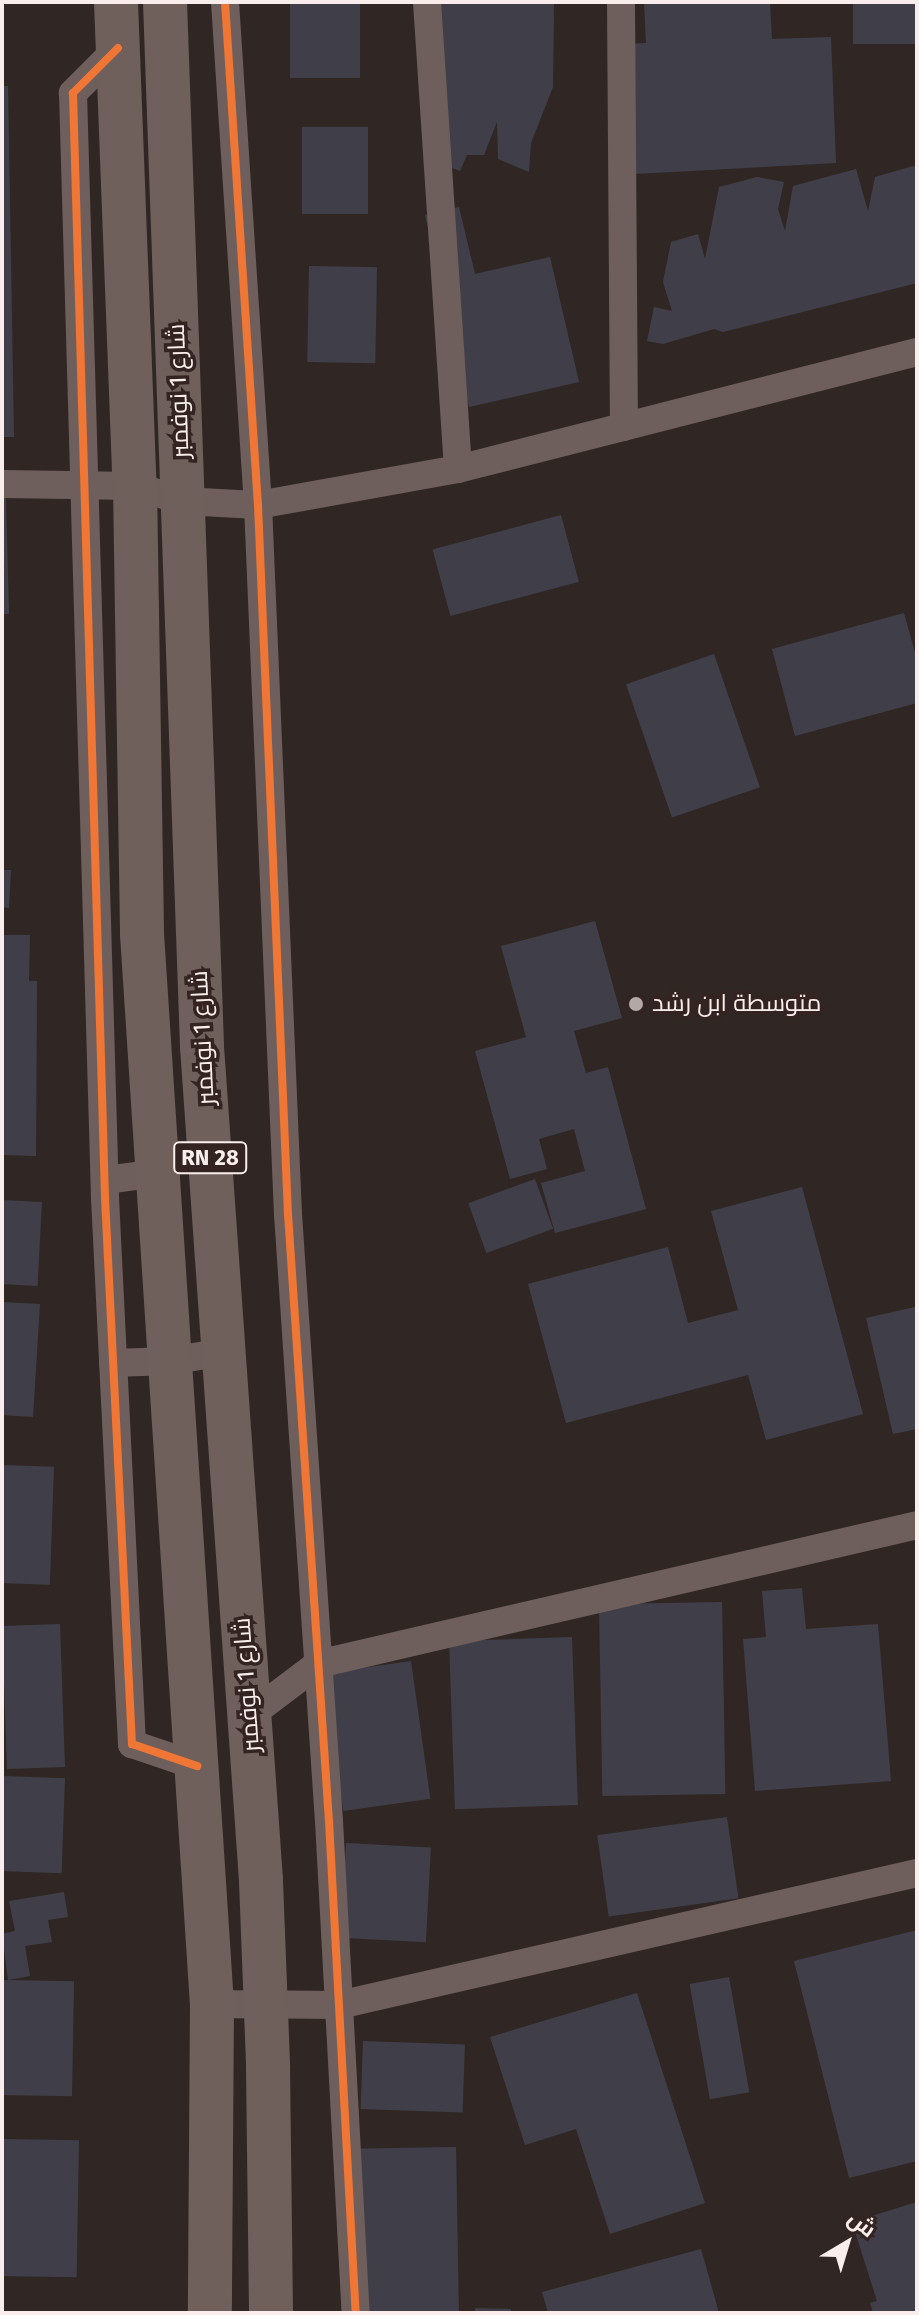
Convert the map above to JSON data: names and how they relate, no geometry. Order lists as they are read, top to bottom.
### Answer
{
  "streets": {
    "main road": ["شارع 1 نوفمبر", "RN 28"]
  },
  "places": ["متوسطة ابن رشد"],
  "north": "top right"
}
